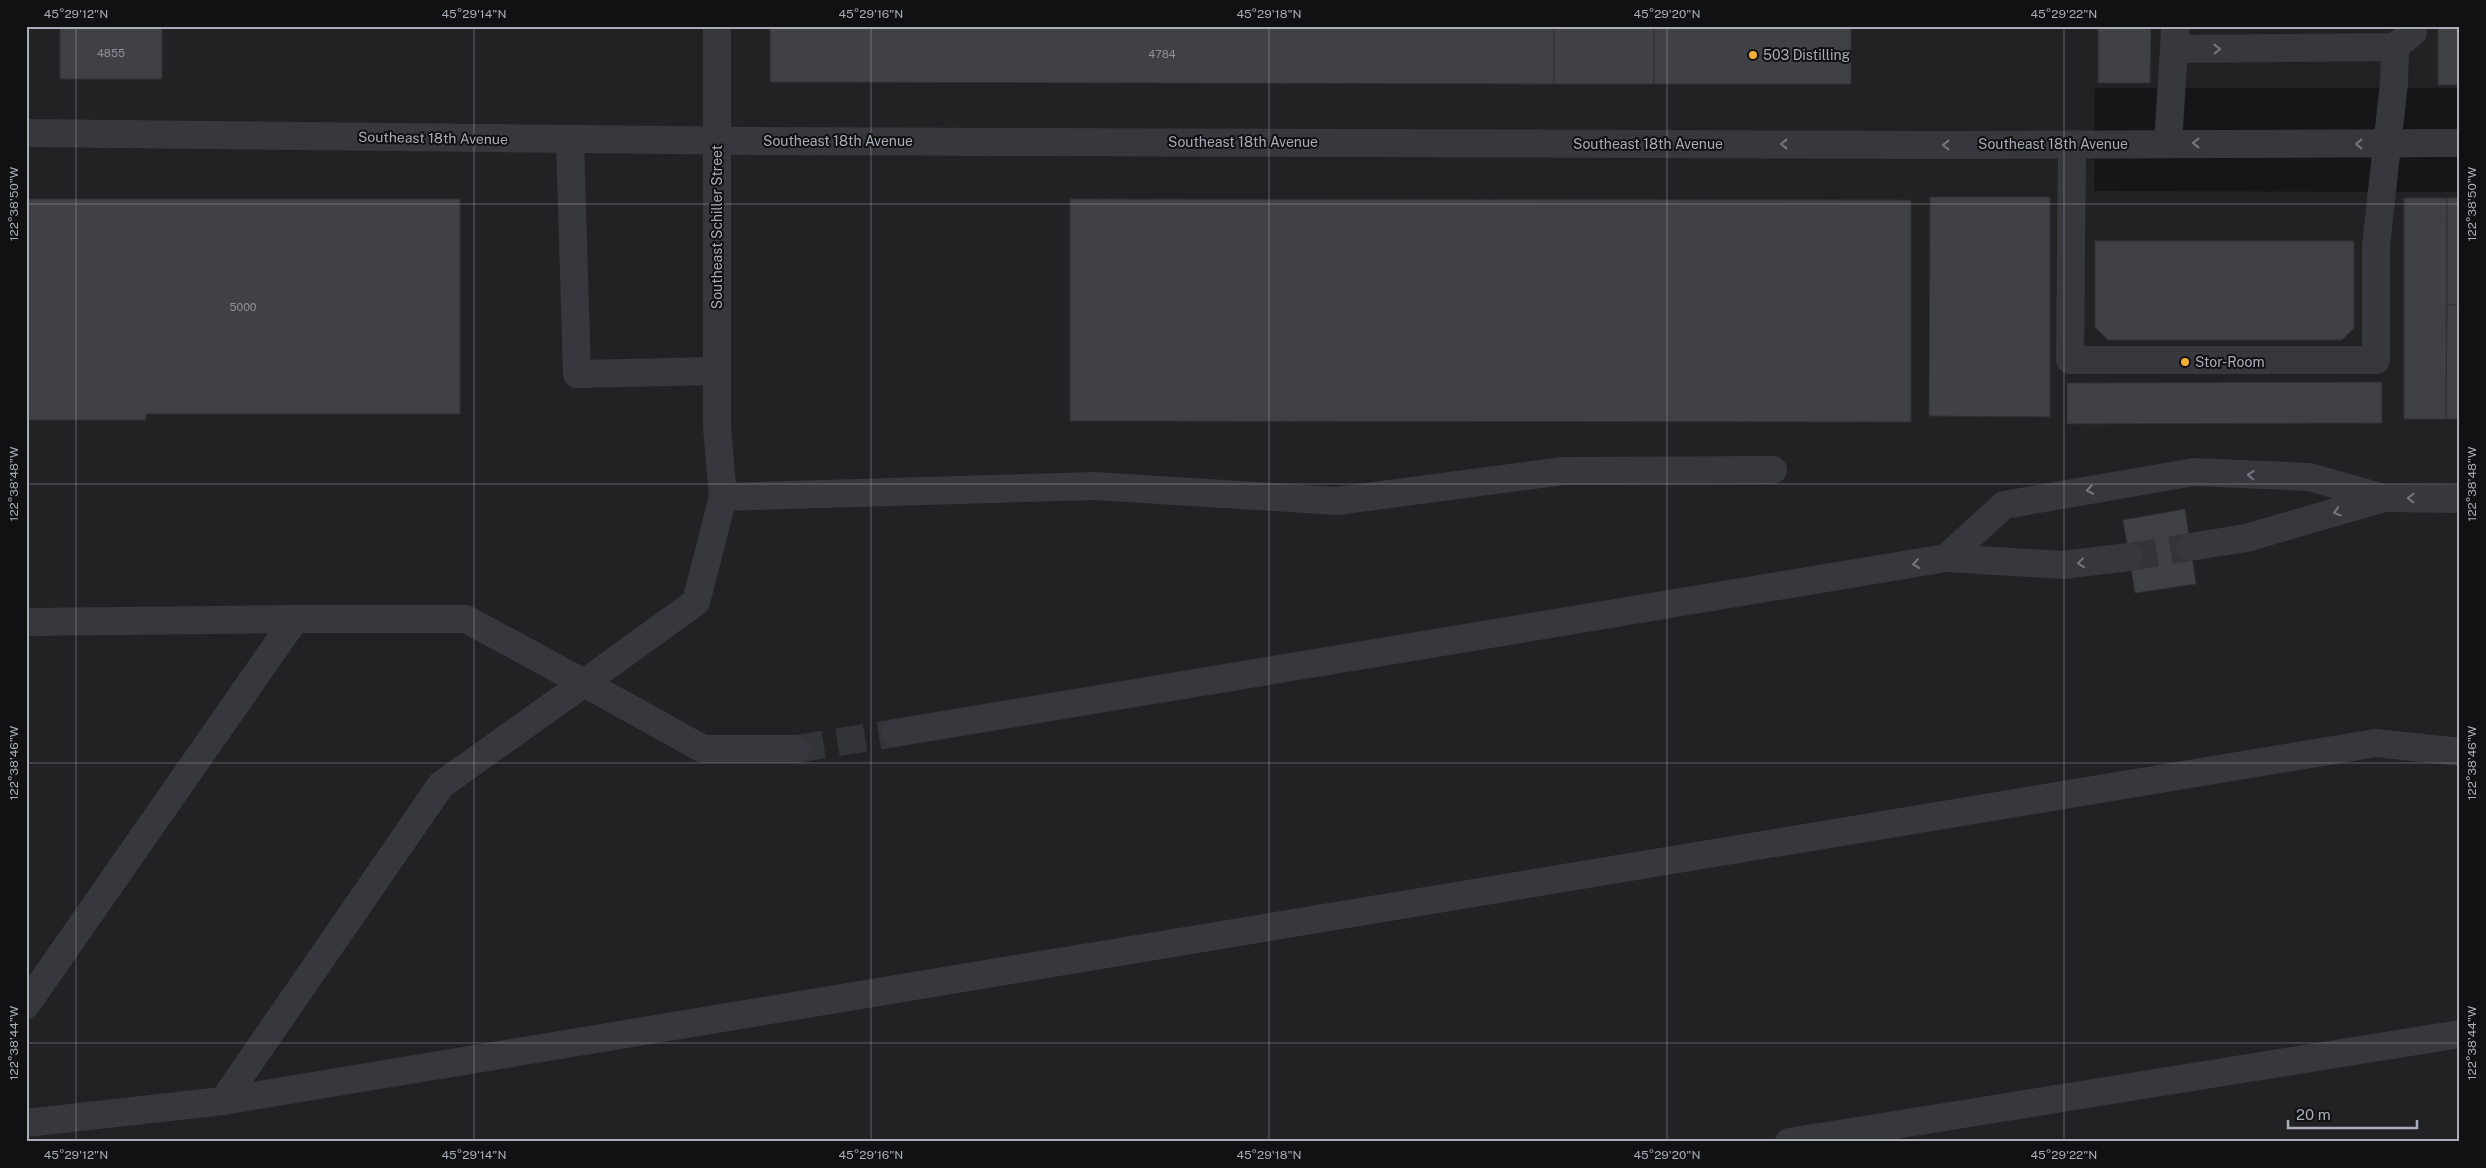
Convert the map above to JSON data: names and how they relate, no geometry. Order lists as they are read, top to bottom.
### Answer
{
  "streets": {
    "street": ["Southeast 18th Avenue", "Southeast Schiller Street"]
  },
  "crossings": [
    ["Southeast 18th Avenue", "Southeast Schiller Street"]
  ],
  "one_way": ["Southeast 18th Avenue"],
  "places": ["503 Distilling", "Stor-Room"],
  "house_numbers": ["4855", "4784", "5000"],
  "scale_bar": "20 m",
  "coordinates": [
    "45°29'12\"N",
    "45°29'14\"N",
    "45°29'16\"N",
    "45°29'18\"N",
    "45°29'20\"N",
    "45°29'22\"N",
    "122°38'50\"W",
    "122°38'48\"W",
    "122°38'46\"W",
    "122°38'44\"W"
  ]
}
